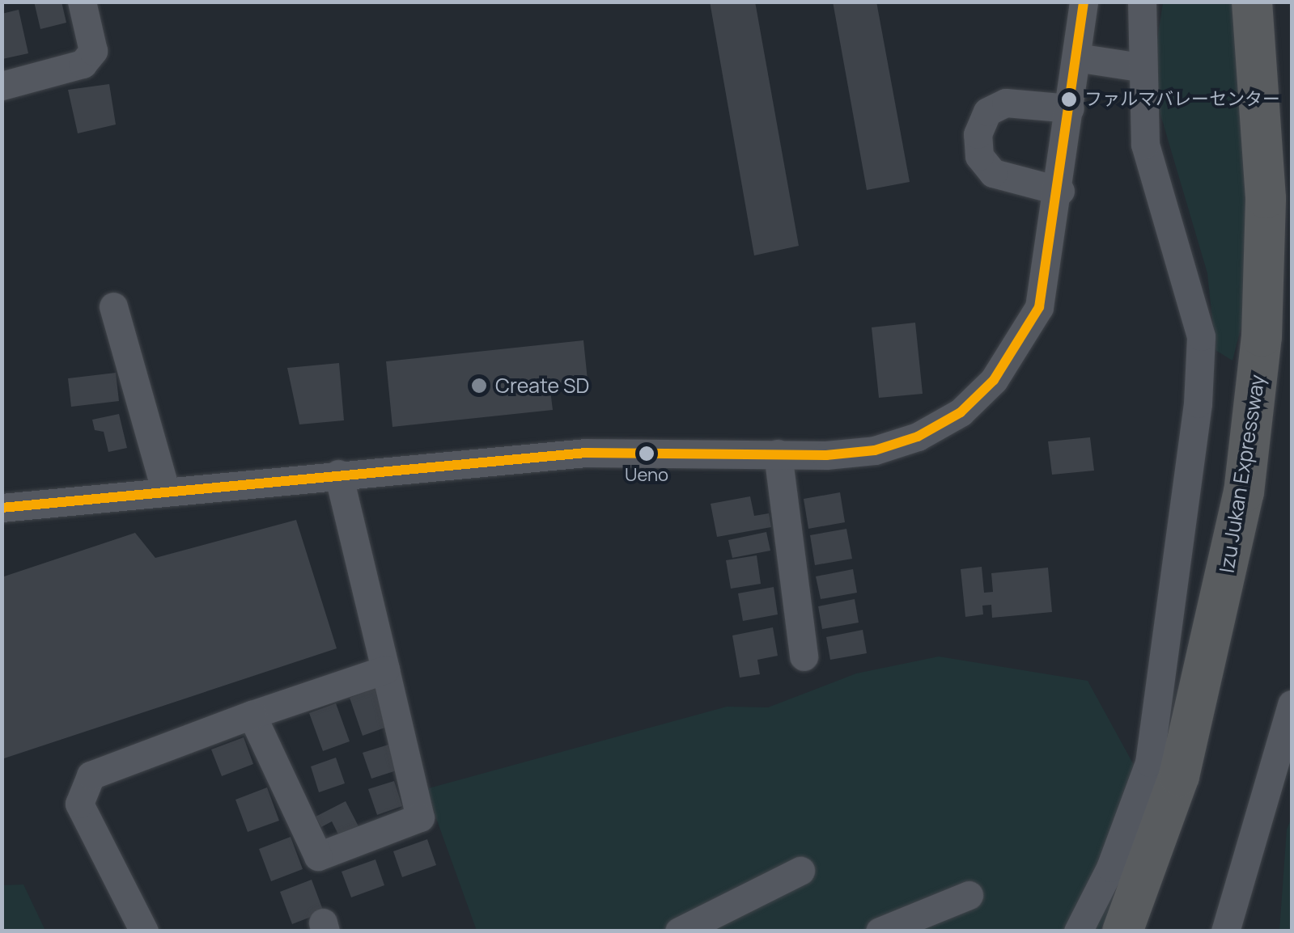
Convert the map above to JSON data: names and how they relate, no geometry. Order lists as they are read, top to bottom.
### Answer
{
  "streets": {
    "highway": ["Izu Jukan Expressway"]
  },
  "places": ["ファルマバレーセンター", "Create SD", "Ueno"]
}
